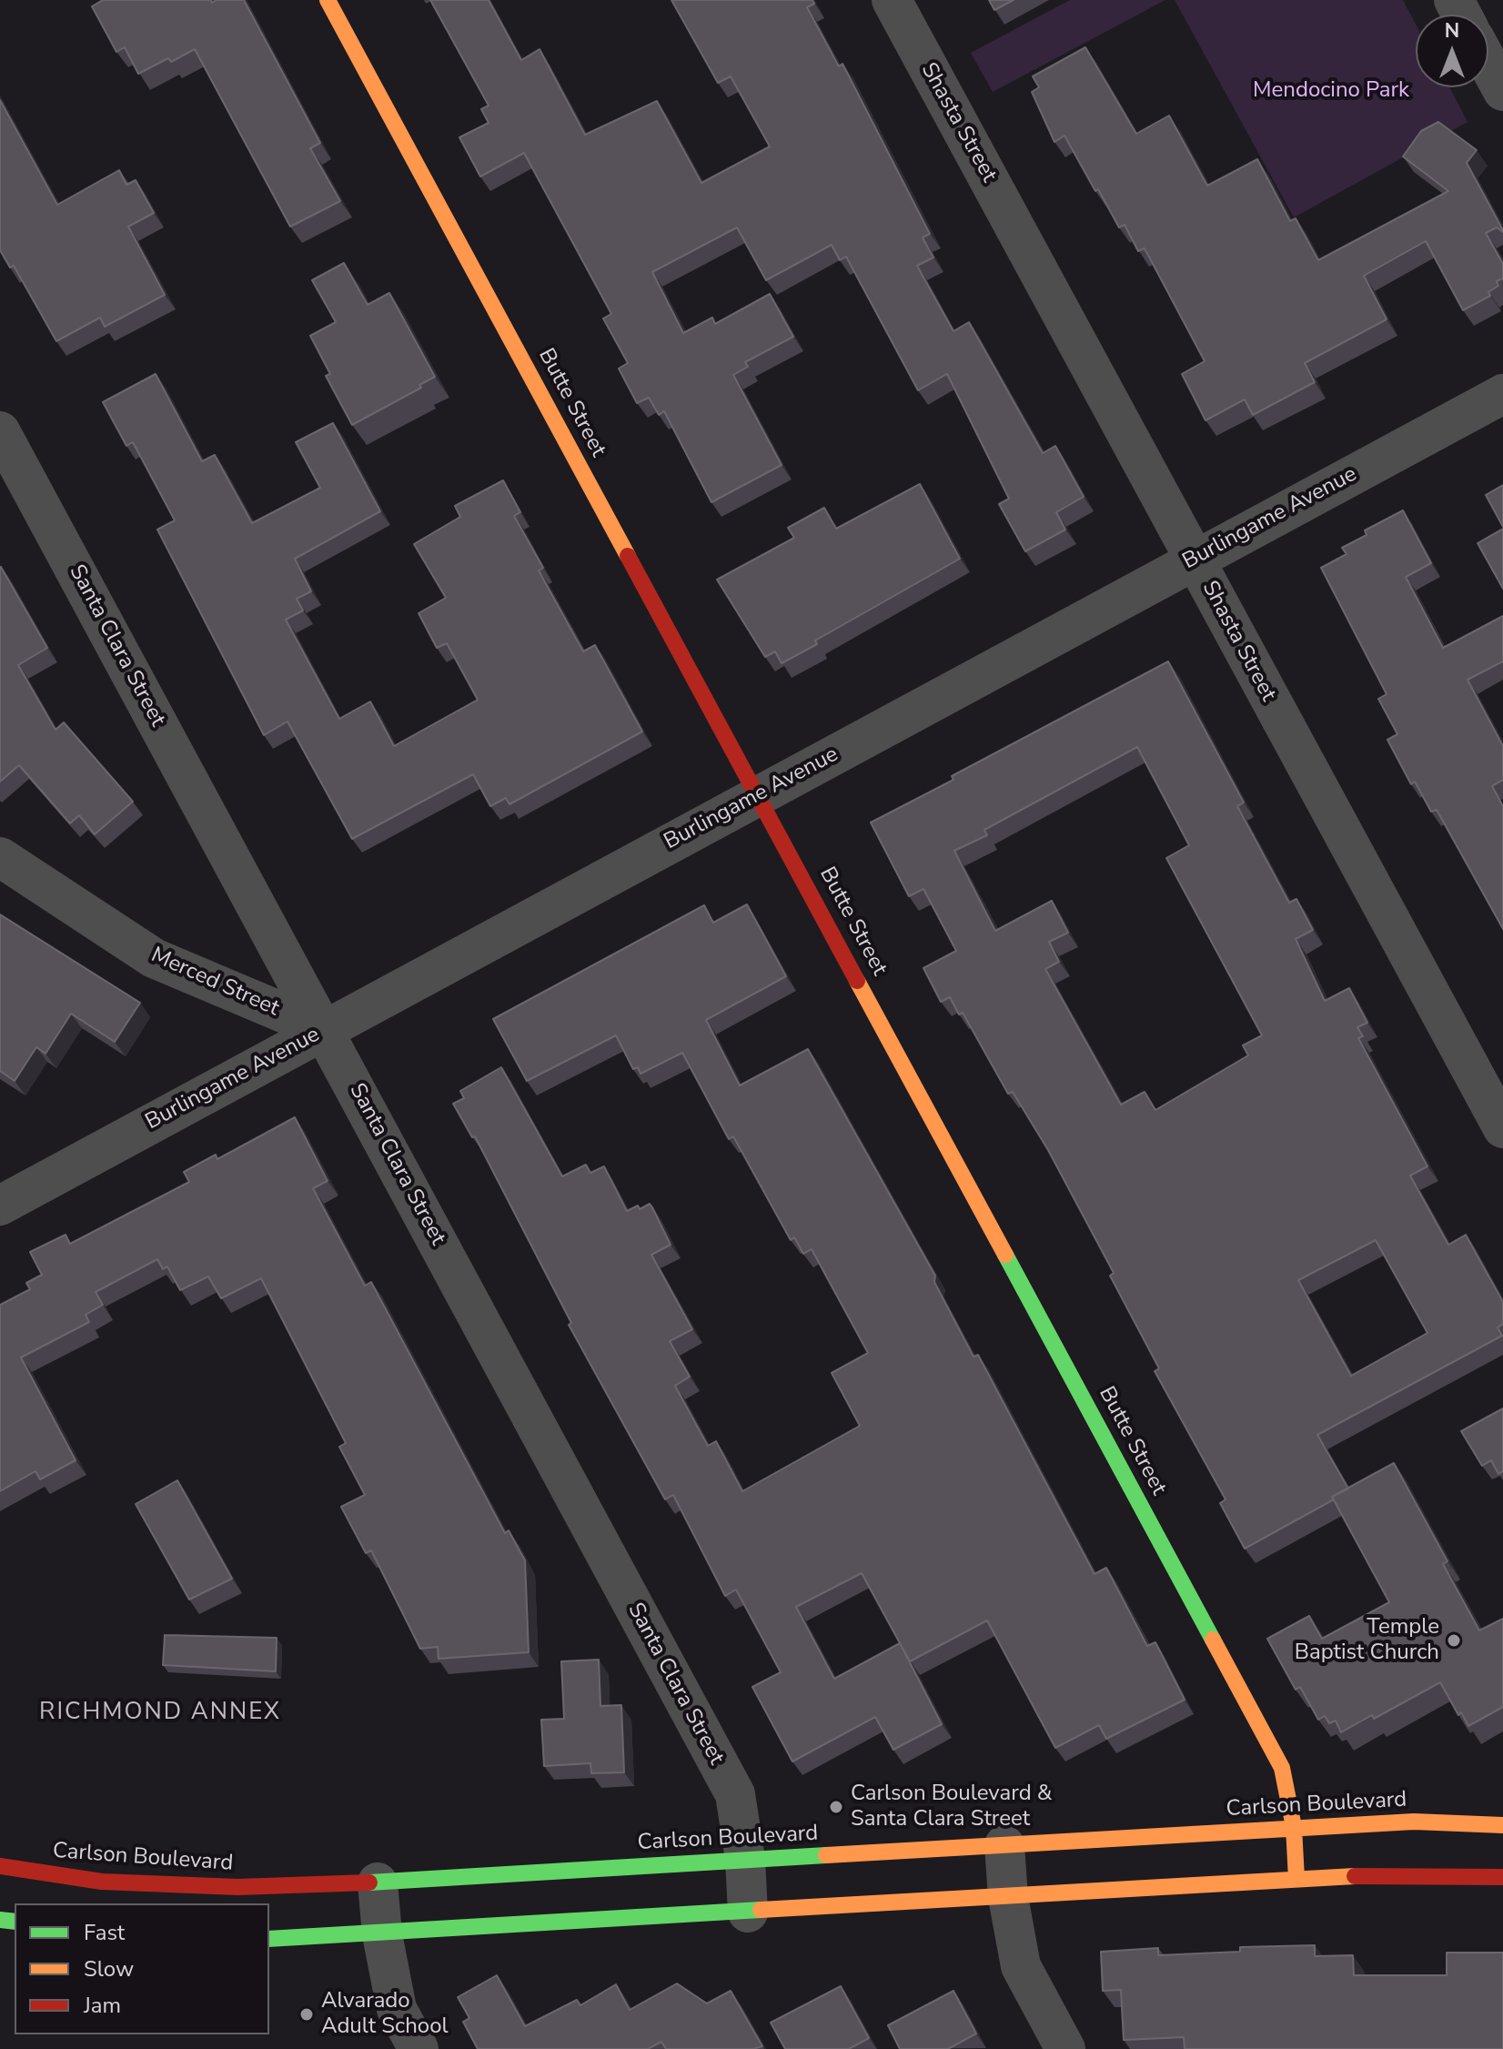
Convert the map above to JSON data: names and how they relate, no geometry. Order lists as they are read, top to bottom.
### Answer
{
  "streets": {
    "main road": ["Butte Street", "Carlson Boulevard"],
    "street": [
      "Shasta Street",
      "Burlingame Avenue",
      "Santa Clara Street",
      "Merced Street"
    ]
  },
  "crossings": [
    ["Shasta Street", "Burlingame Avenue"],
    ["Butte Street", "Burlingame Avenue"],
    ["Butte Street", "Carlson Boulevard"],
    ["Burlingame Avenue", "Santa Clara Street"],
    ["Burlingame Avenue", "Merced Street"],
    ["Santa Clara Street", "Merced Street"],
    ["Santa Clara Street", "Carlson Boulevard"]
  ],
  "districts": ["RICHMOND ANNEX"],
  "parks": ["Mendocino Park"],
  "places": ["Temple Baptist Church", "Carlson Boulevard & Santa Clara Street", "Alvarado Adult School"],
  "legend": ["Fast", "Slow", "Jam"],
  "north": "top"
}
